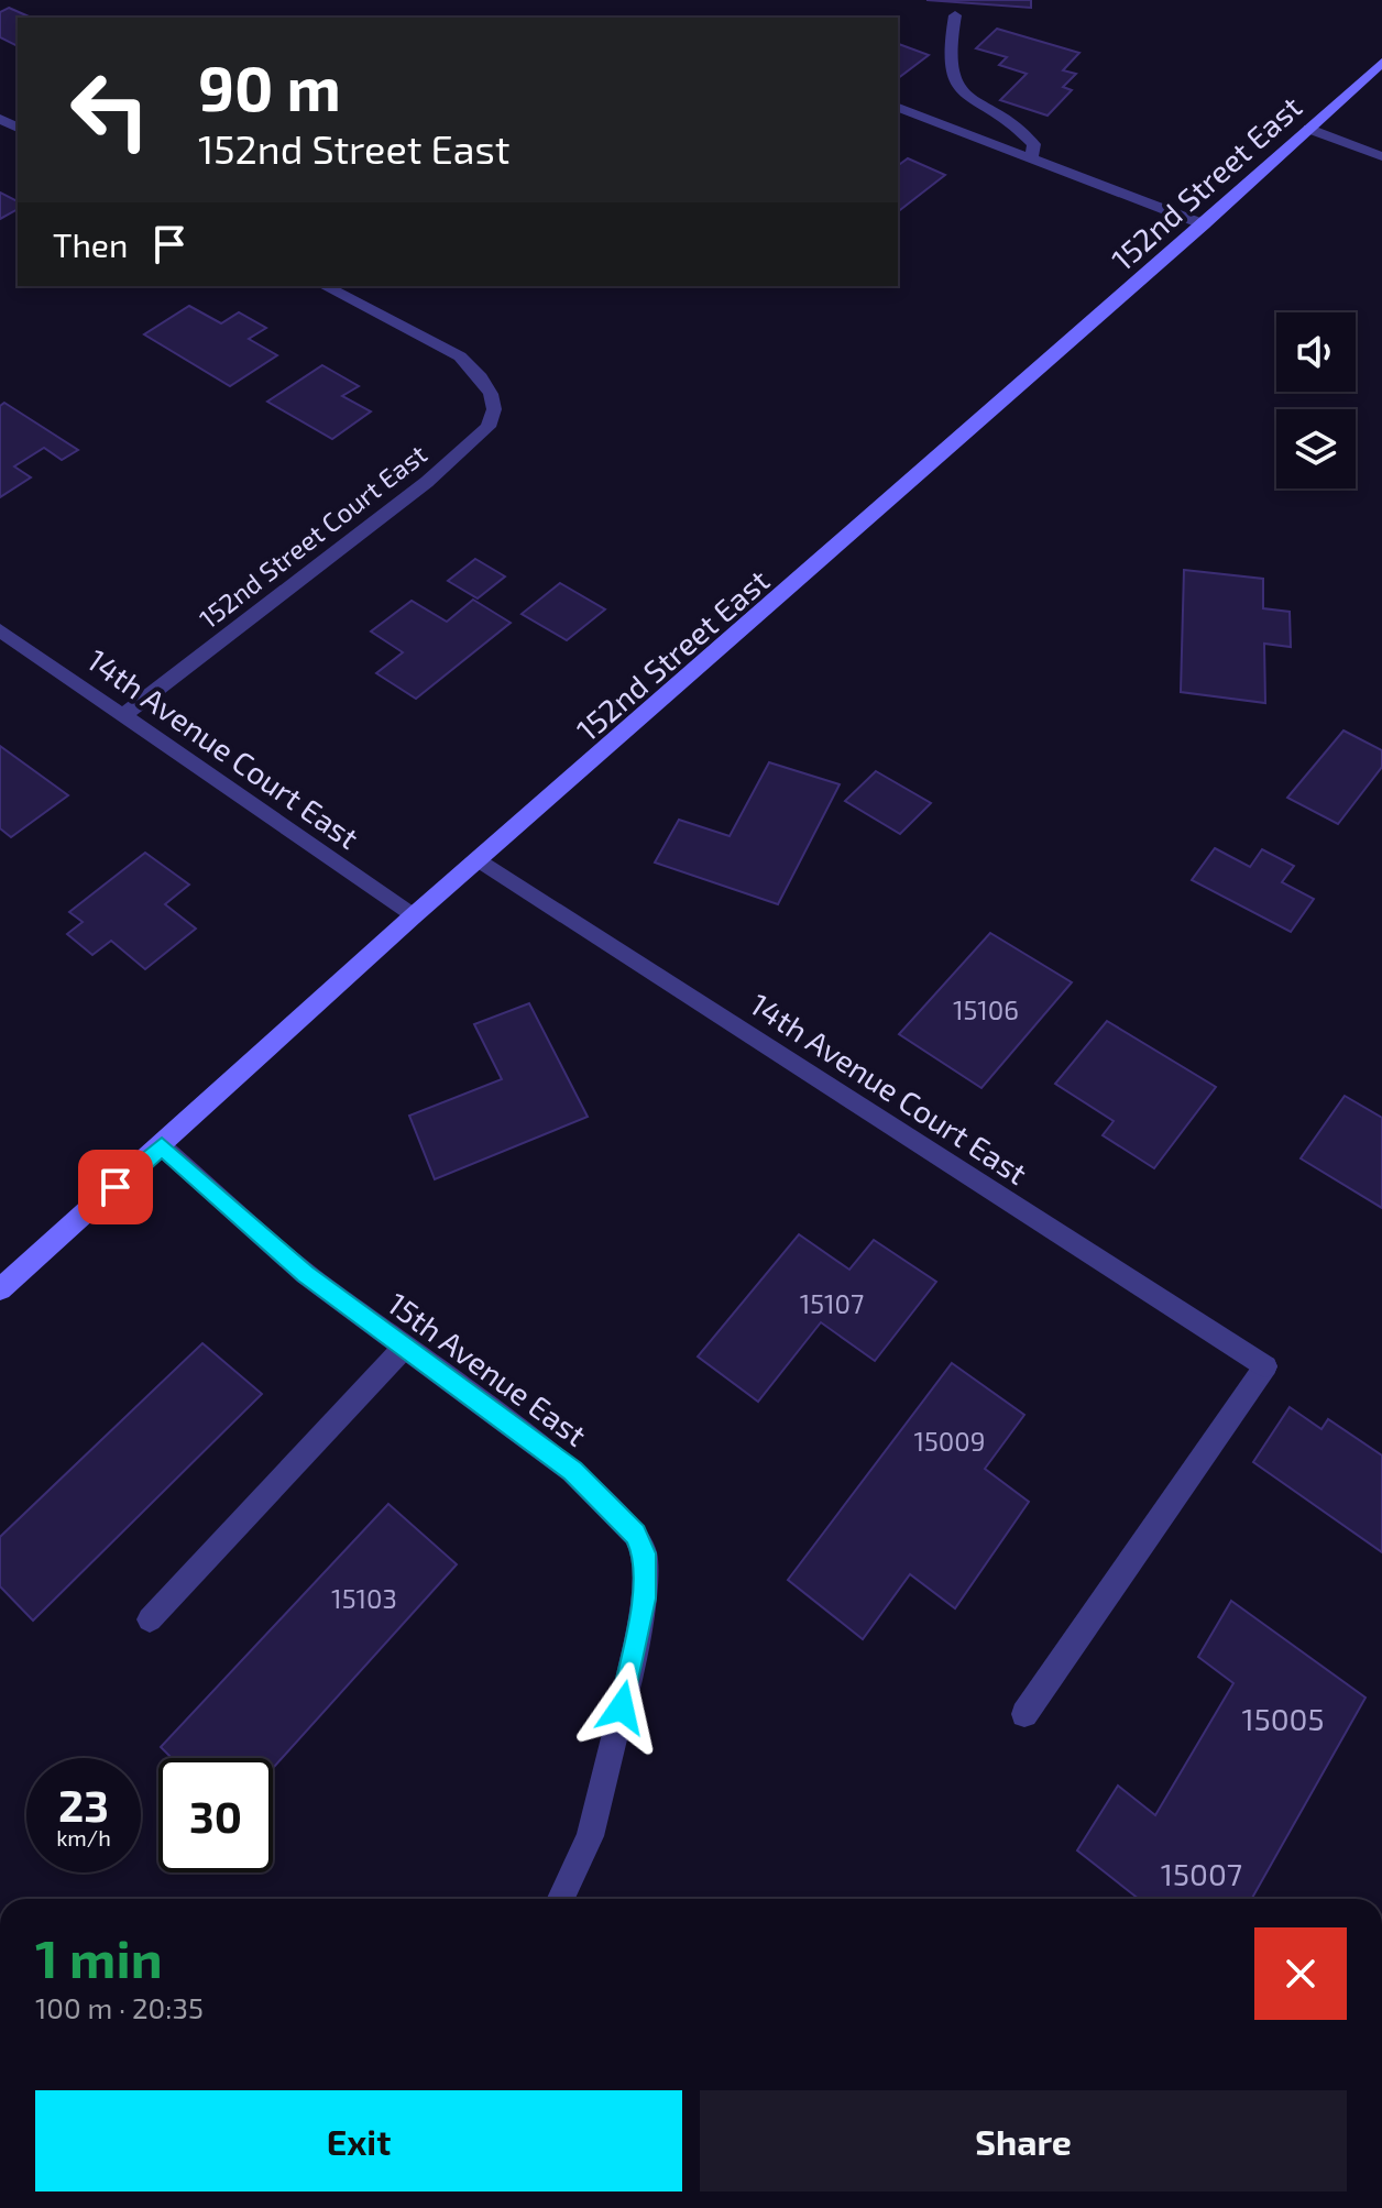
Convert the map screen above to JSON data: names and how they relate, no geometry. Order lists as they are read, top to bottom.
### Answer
{
  "streets": {
    "main road": ["152nd Street East"],
    "street": ["152nd Street Court East", "14th Avenue Court East", "15th Avenue East"]
  },
  "crossings": [
    ["152nd Street East", "14th Avenue Court East"],
    ["152nd Street East", "15th Avenue East"],
    ["152nd Street Court East", "14th Avenue Court East"]
  ],
  "house_numbers": [
    "15106",
    "15107",
    "15009",
    "15103",
    "15005",
    "15007"
  ],
  "page": {
    "turn": ["90 m", "152nd Street East"],
    "then": "Then",
    "speed": "23 km/h",
    "limit": "30",
    "heading": ["1 min", "100 m · 20:35"],
    "buttons": ["Exit", "Share"]
  }
}
